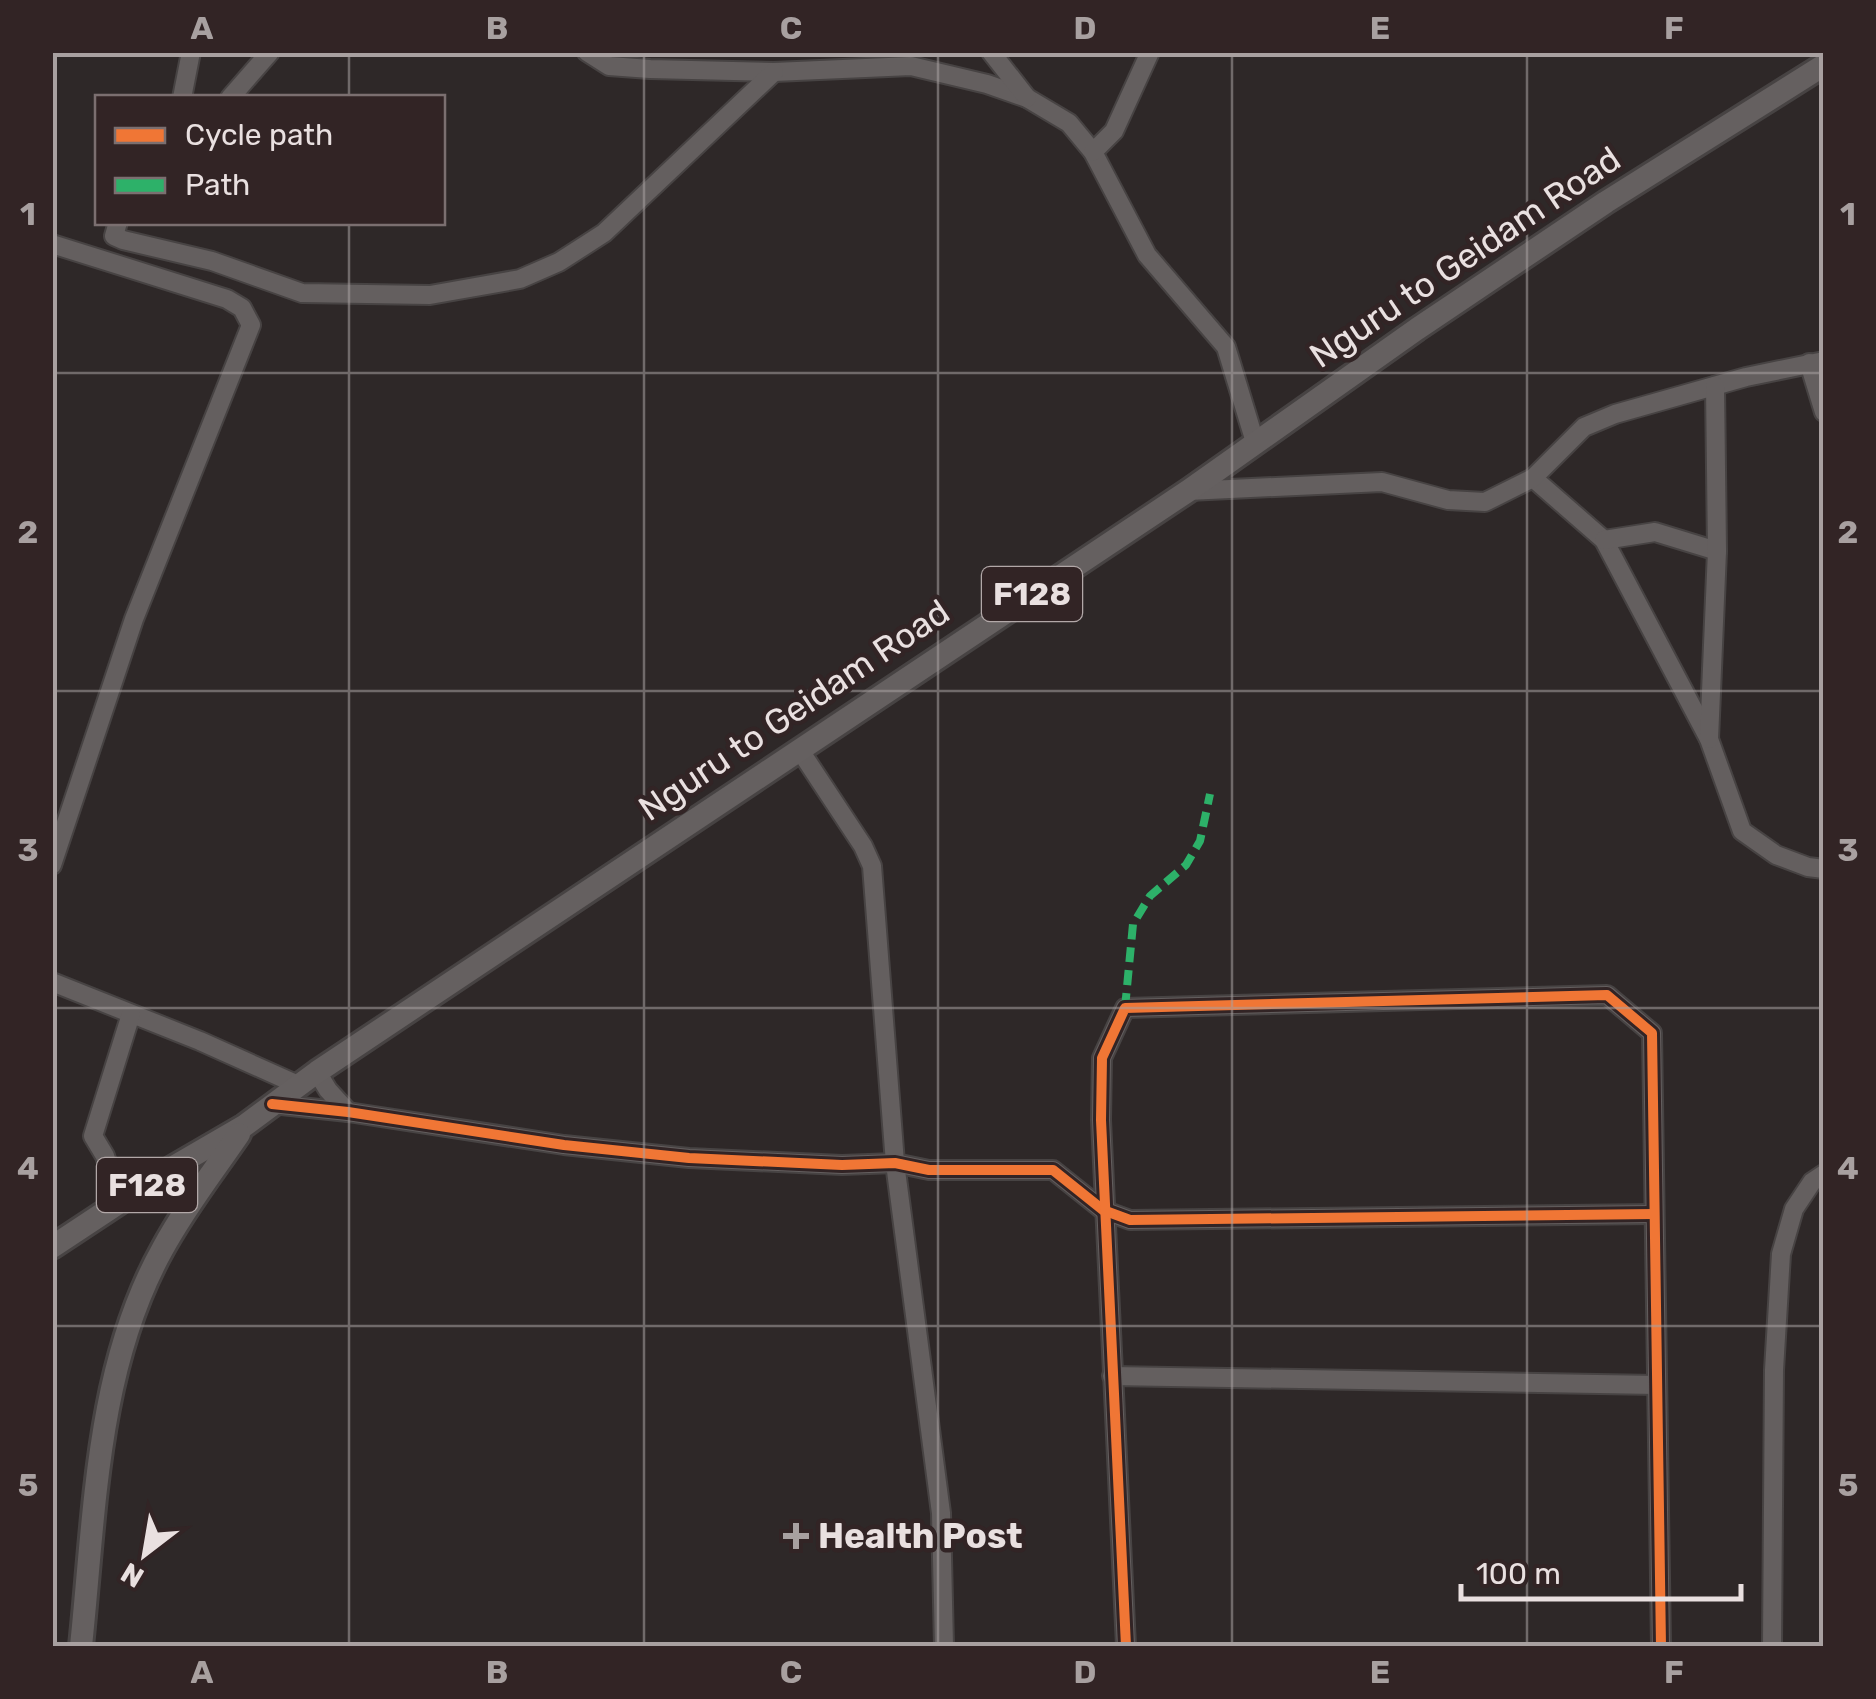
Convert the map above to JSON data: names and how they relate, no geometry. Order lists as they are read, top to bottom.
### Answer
{
  "streets": {
    "main road": ["Nguru to Geidam Road", "F128"]
  },
  "places": {
    "health": ["Health Post"]
  },
  "legend": ["Cycle path", "Path"],
  "scale_bar": "100 m",
  "north": "bottom left",
  "grid": {
    "columns": [
      "A",
      "B",
      "C",
      "D",
      "E",
      "F"
    ],
    "rows": [
      "1",
      "2",
      "3",
      "4",
      "5"
    ]
  }
}
